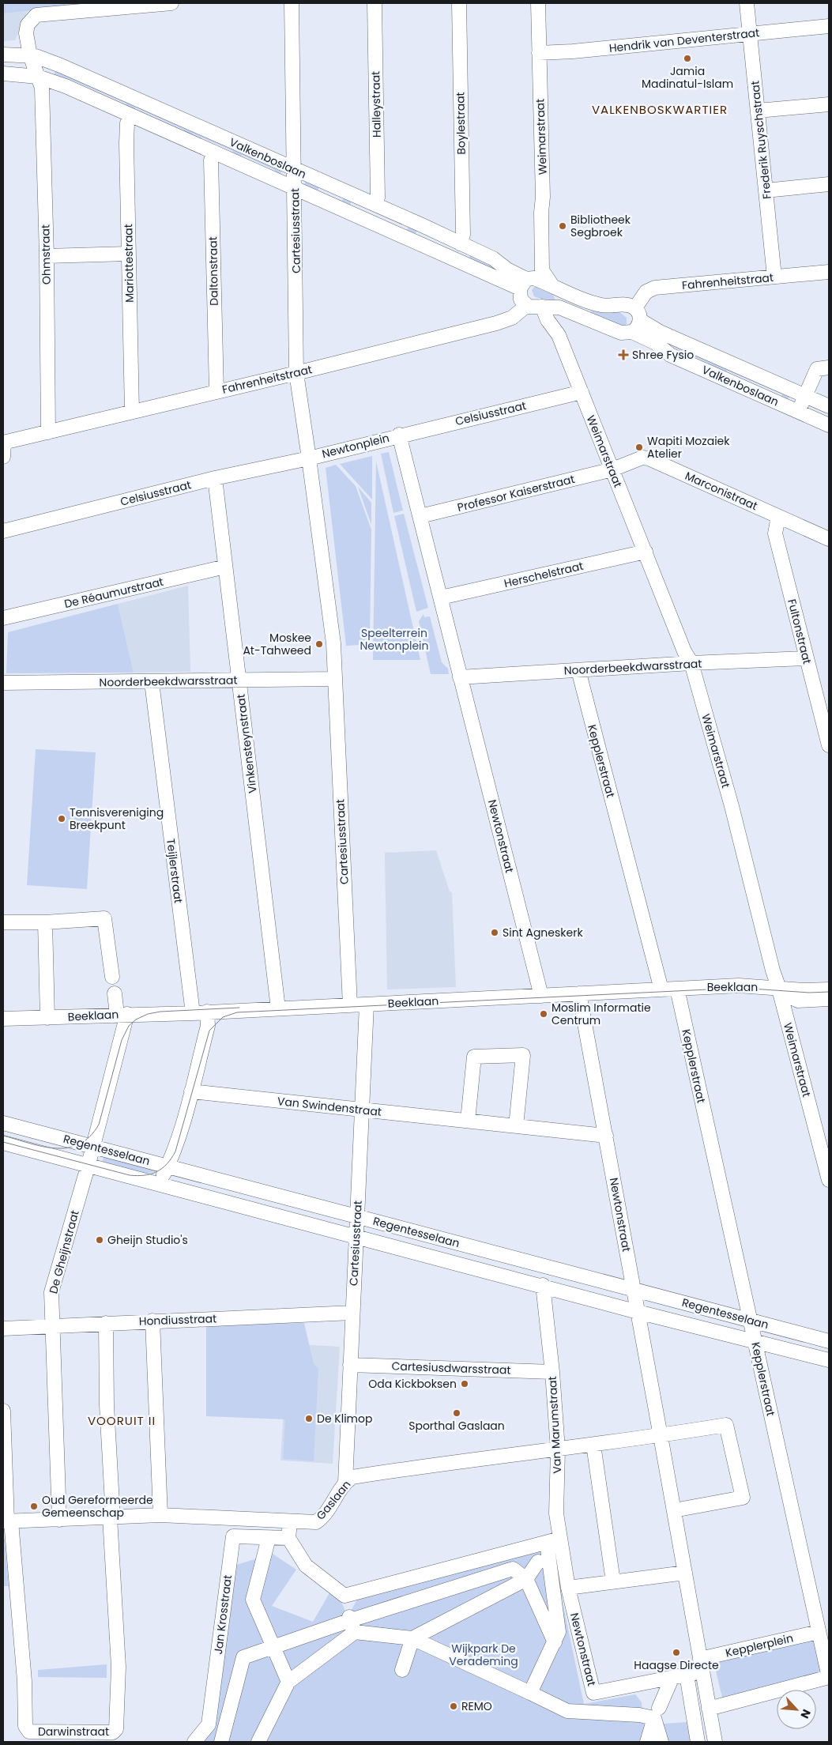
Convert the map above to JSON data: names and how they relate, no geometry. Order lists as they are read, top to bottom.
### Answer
{
  "streets": {
    "street": [
      "Hendrik van Deventerstraat",
      "Halleystraat",
      "Boylestraat",
      "Weimarstraat",
      "Frederik Ruyschstraat",
      "Valkenboslaan",
      "Cartesiusstraat",
      "Ohmstraat",
      "Mariottestraat",
      "Daltonstraat",
      "Fahrenheitstraat",
      "Celsiusstraat",
      "Newtonplein",
      "Marconistraat",
      "Professor Kaiserstraat",
      "Herschelstraat",
      "De Réaumurstraat",
      "Fultonstraat",
      "Noorderbeekdwarsstraat",
      "Vinkensteynstraat",
      "Kepplerstraat",
      "Newtonstraat",
      "Teijlerstraat",
      "Beeklaan",
      "Van Swindenstraat",
      "Regentesselaan",
      "De Gheijnstraat",
      "Hondiusstraat",
      "Cartesiusdwarsstraat",
      "Van Marumstraat",
      "Gaslaan",
      "Jan Krosstraat",
      "Kepplerplein",
      "Darwinstraat"
    ]
  },
  "crossings": [
    ["Hendrik van Deventerstraat", "Weimarstraat"],
    ["Hendrik van Deventerstraat", "Frederik Ruyschstraat"],
    ["Halleystraat", "Valkenboslaan"],
    ["Boylestraat", "Valkenboslaan"],
    ["Weimarstraat", "Valkenboslaan"],
    ["Weimarstraat", "Fahrenheitstraat"],
    ["Weimarstraat", "Celsiusstraat"],
    ["Weimarstraat", "Marconistraat"],
    ["Weimarstraat", "Professor Kaiserstraat"],
    ["Weimarstraat", "Herschelstraat"],
    ["Weimarstraat", "Noorderbeekdwarsstraat"],
    ["Weimarstraat", "Beeklaan"],
    ["Frederik Ruyschstraat", "Fahrenheitstraat"],
    ["Valkenboslaan", "Cartesiusstraat"],
    ["Valkenboslaan", "Ohmstraat"],
    ["Valkenboslaan", "Mariottestraat"],
    ["Valkenboslaan", "Daltonstraat"],
    ["Valkenboslaan", "Fahrenheitstraat"],
    ["Cartesiusstraat", "Fahrenheitstraat"],
    ["Cartesiusstraat", "Celsiusstraat"],
    ["Cartesiusstraat", "Newtonplein"],
    ["Cartesiusstraat", "Noorderbeekdwarsstraat"],
    ["Cartesiusstraat", "Beeklaan"],
    ["Cartesiusstraat", "Van Swindenstraat"],
    ["Cartesiusstraat", "Regentesselaan"],
    ["Cartesiusstraat", "Hondiusstraat"],
    ["Cartesiusstraat", "Cartesiusdwarsstraat"],
    ["Cartesiusstraat", "Gaslaan"],
    ["Ohmstraat", "Fahrenheitstraat"],
    ["Mariottestraat", "Fahrenheitstraat"],
    ["Daltonstraat", "Fahrenheitstraat"],
    ["Celsiusstraat", "Newtonplein"],
    ["Celsiusstraat", "Vinkensteynstraat"],
    ["Newtonplein", "Professor Kaiserstraat"],
    ["Newtonplein", "Herschelstraat"],
    ["Newtonplein", "Noorderbeekdwarsstraat"],
    ["Newtonplein", "Newtonstraat"],
    ["Marconistraat", "Professor Kaiserstraat"],
    ["Marconistraat", "Fultonstraat"],
    ["De Réaumurstraat", "Vinkensteynstraat"],
    ["Fultonstraat", "Noorderbeekdwarsstraat"],
    ["Noorderbeekdwarsstraat", "Vinkensteynstraat"],
    ["Noorderbeekdwarsstraat", "Kepplerstraat"],
    ["Noorderbeekdwarsstraat", "Newtonstraat"],
    ["Noorderbeekdwarsstraat", "Teijlerstraat"],
    ["Vinkensteynstraat", "Beeklaan"],
    ["Kepplerstraat", "Beeklaan"],
    ["Kepplerstraat", "Regentesselaan"],
    ["Kepplerstraat", "Kepplerplein"],
    ["Newtonstraat", "Beeklaan"],
    ["Newtonstraat", "Van Swindenstraat"],
    ["Newtonstraat", "Regentesselaan"],
    ["Newtonstraat", "Van Marumstraat"],
    ["Newtonstraat", "Gaslaan"],
    ["Newtonstraat", "Kepplerplein"],
    ["Teijlerstraat", "Beeklaan"],
    ["Beeklaan", "De Gheijnstraat"],
    ["Regentesselaan", "De Gheijnstraat"],
    ["Regentesselaan", "Van Marumstraat"],
    ["De Gheijnstraat", "Hondiusstraat"],
    ["De Gheijnstraat", "Gaslaan"],
    ["Hondiusstraat", "Darwinstraat"],
    ["Cartesiusdwarsstraat", "Van Marumstraat"],
    ["Van Marumstraat", "Gaslaan"],
    ["Gaslaan", "Darwinstraat"]
  ],
  "districts": ["VALKENBOSKWARTIER", "VOORUIT II"],
  "parks": ["Speelterrein Newtonplein", "Wijkpark De Verademing"],
  "places": {
    "other": [
      "Jamia Madinatul-Islam",
      "Bibliotheek Segbroek",
      "Wapiti Mozaiek Atelier",
      "Moskee At-Tahweed",
      "Tennisvereniging Breekpunt",
      "Sint Agneskerk",
      "Moslim Informatie Centrum",
      "Gheijn Studio's",
      "Oda Kickboksen",
      "Sporthal Gaslaan",
      "De Klimop",
      "Oud Gereformeerde Gemeenschap",
      "Haagse Directe",
      "REMO"
    ],
    "health": ["Shree Fysio"]
  },
  "north": "bottom right"
}
